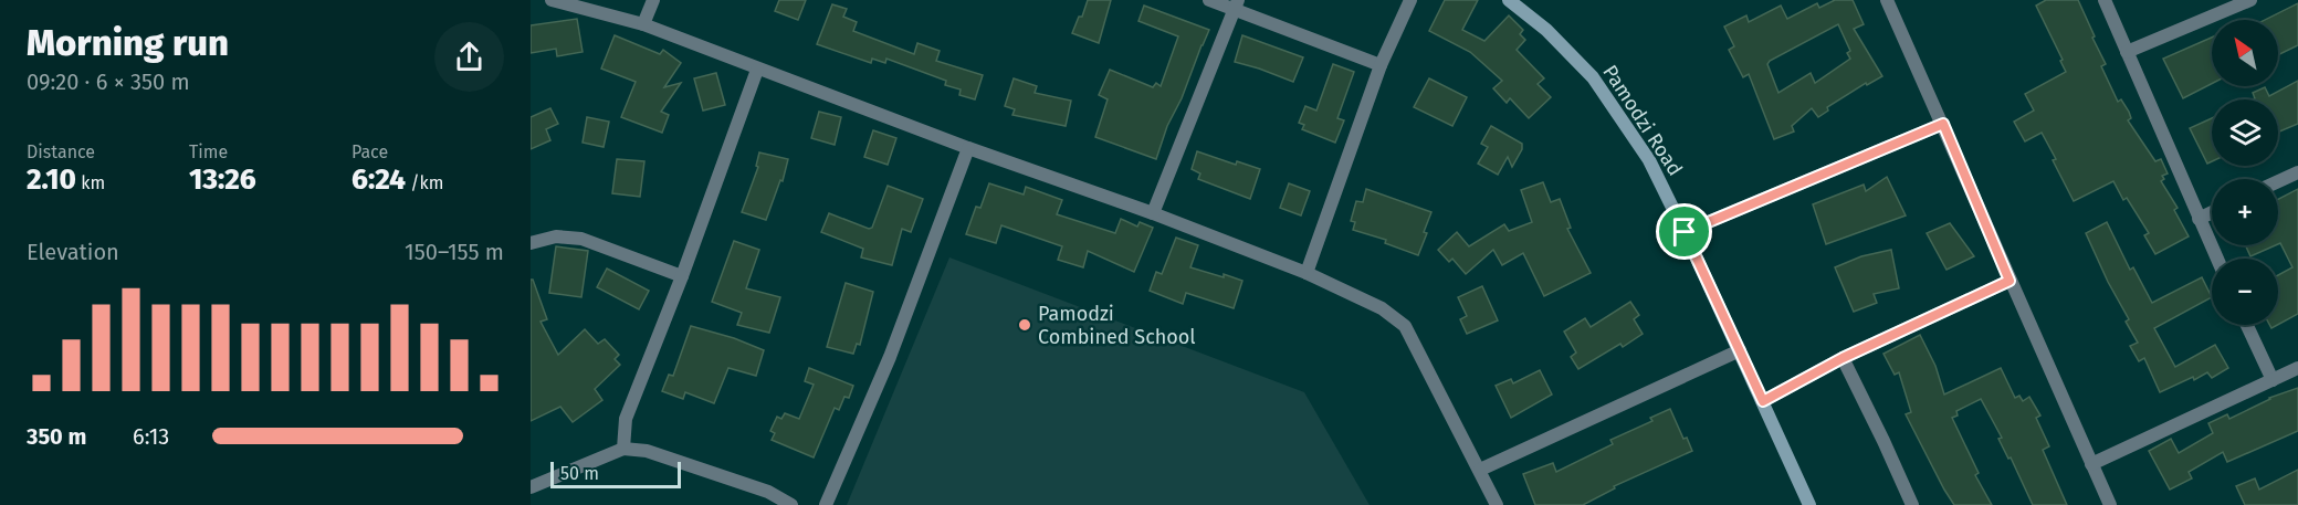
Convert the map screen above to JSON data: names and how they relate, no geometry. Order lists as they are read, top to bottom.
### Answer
{
  "streets": {
    "street": ["Pamodzi Road"]
  },
  "places": ["Pamodzi Combined School"],
  "scale_bar": "50 m",
  "north": "top left",
  "page": {
    "heading": ["Morning run", "09:20 · 6 × 350 m"],
    "map_buttons": ["+", "−"],
    "stats": [
      ["Distance", "2.10 km"],
      ["Time", "13:26"],
      ["Pace", "6:24 /km"]
    ],
    "chart": ["Elevation", "150–155 m"],
    "list": [
      {
        "name": "350 m",
        "note": "6:13"
      }
    ],
    "scale": "50 m"
  }
}
